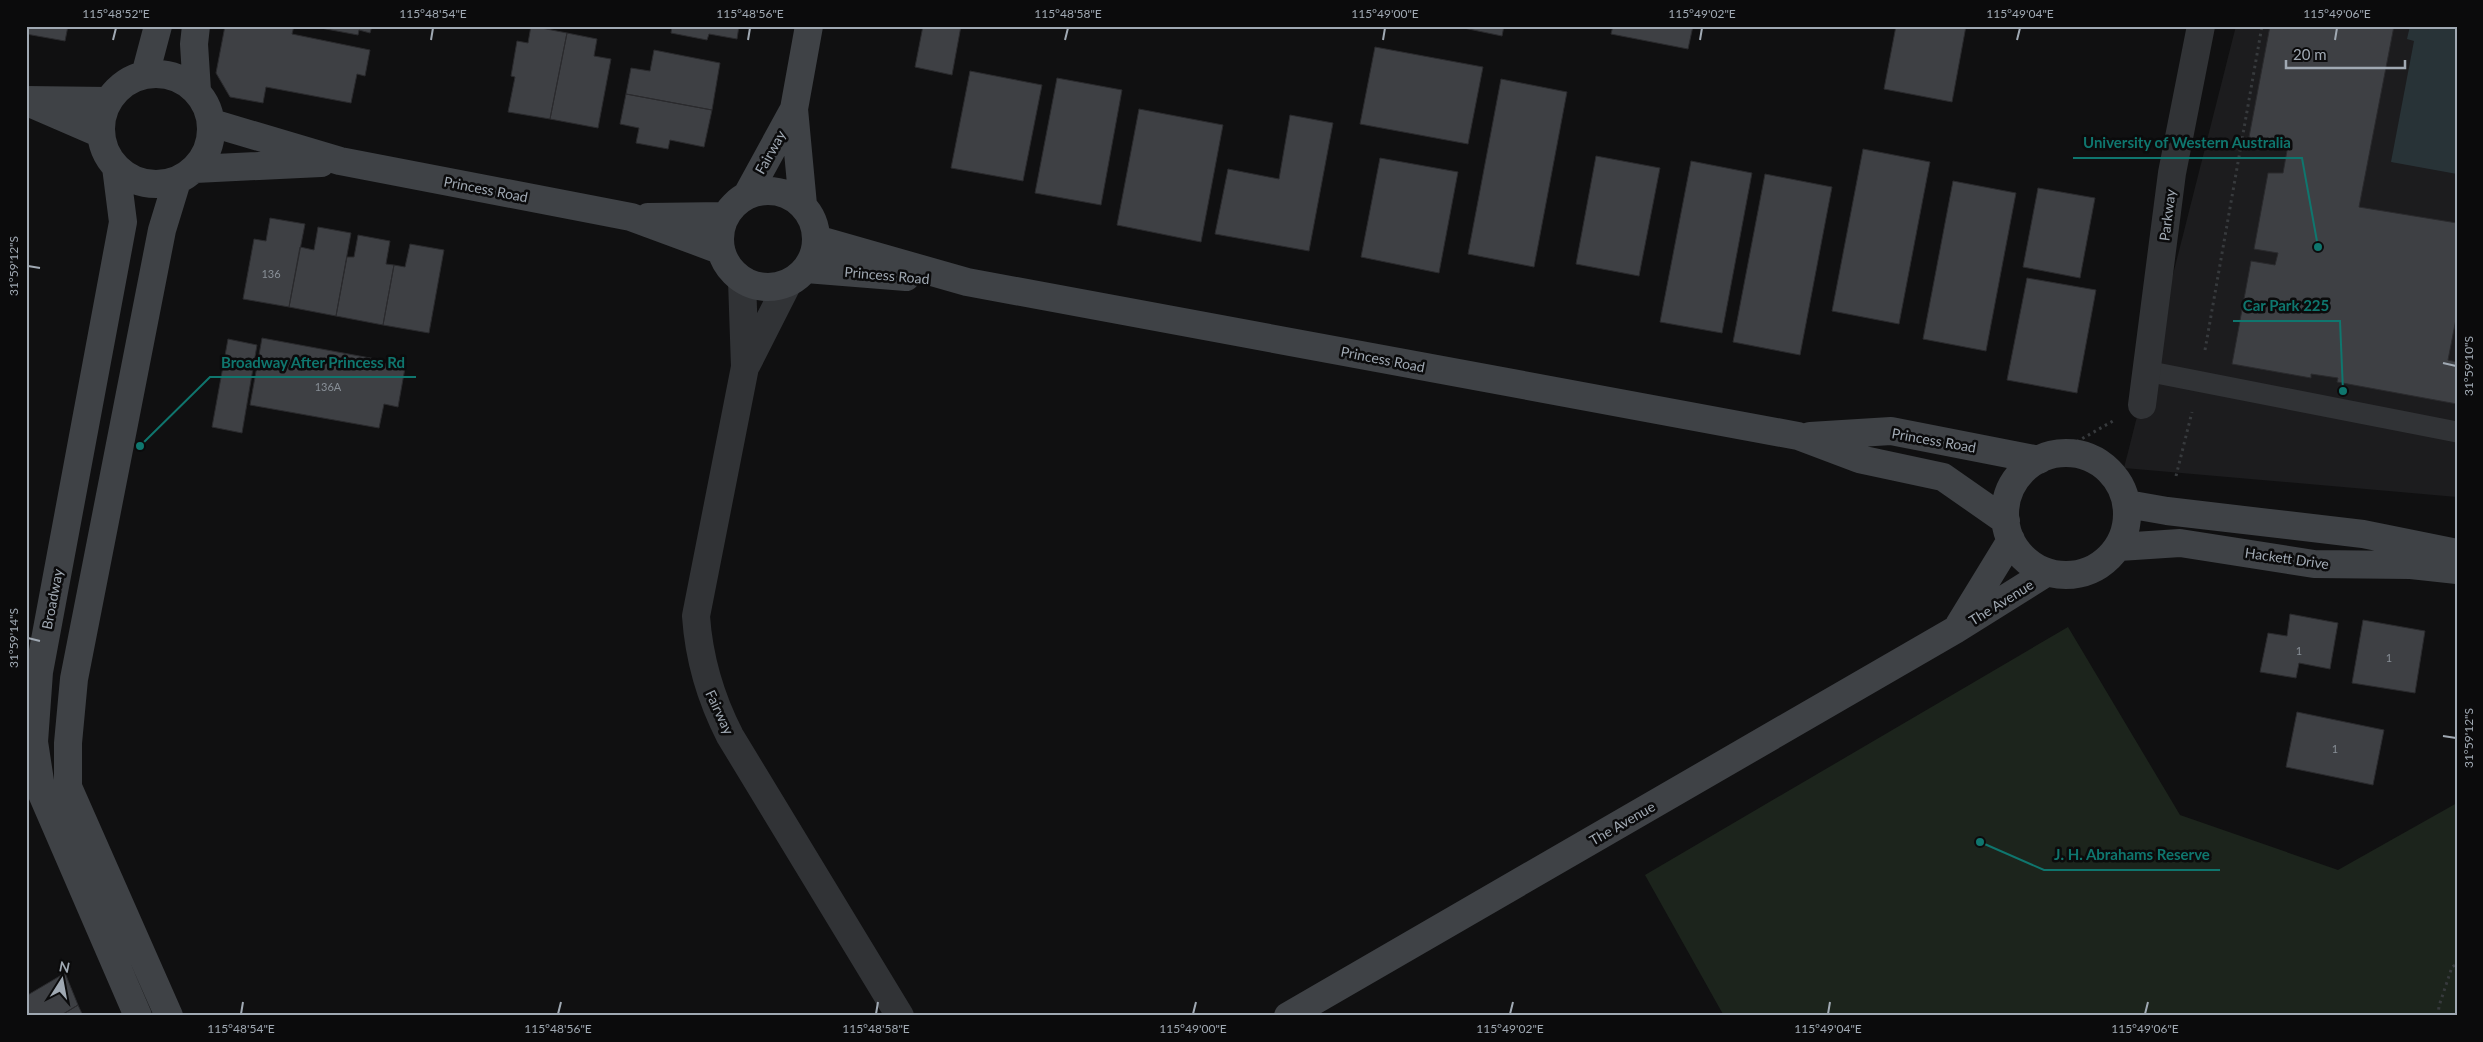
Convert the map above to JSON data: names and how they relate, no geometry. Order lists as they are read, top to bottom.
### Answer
{
  "streets": {
    "main road": [
      "Fairway",
      "Princess Road",
      "Hackett Drive",
      "Broadway",
      "The Avenue"
    ],
    "street": ["Parkway"]
  },
  "crossings": [
    ["Fairway", "Princess Road"],
    ["Princess Road", "Hackett Drive"],
    ["Princess Road", "Broadway"],
    ["Princess Road", "The Avenue"],
    ["Hackett Drive", "The Avenue"]
  ],
  "places": [
    "University of Western Australia",
    "Car Park 225",
    "Broadway After Princess Rd",
    "J. H. Abrahams Reserve"
  ],
  "house_numbers": [
    "136",
    "136A",
    "1",
    "1",
    "1"
  ],
  "scale_bar": "20 m",
  "north": "top",
  "coordinates": [
    "115°48'52\"E",
    "115°48'54\"E",
    "115°48'56\"E",
    "115°48'58\"E",
    "115°49'00\"E",
    "115°49'02\"E",
    "115°49'04\"E",
    "115°49'06\"E",
    "31°59'12\"S",
    "31°59'10\"S",
    "31°59'14\"S"
  ]
}
